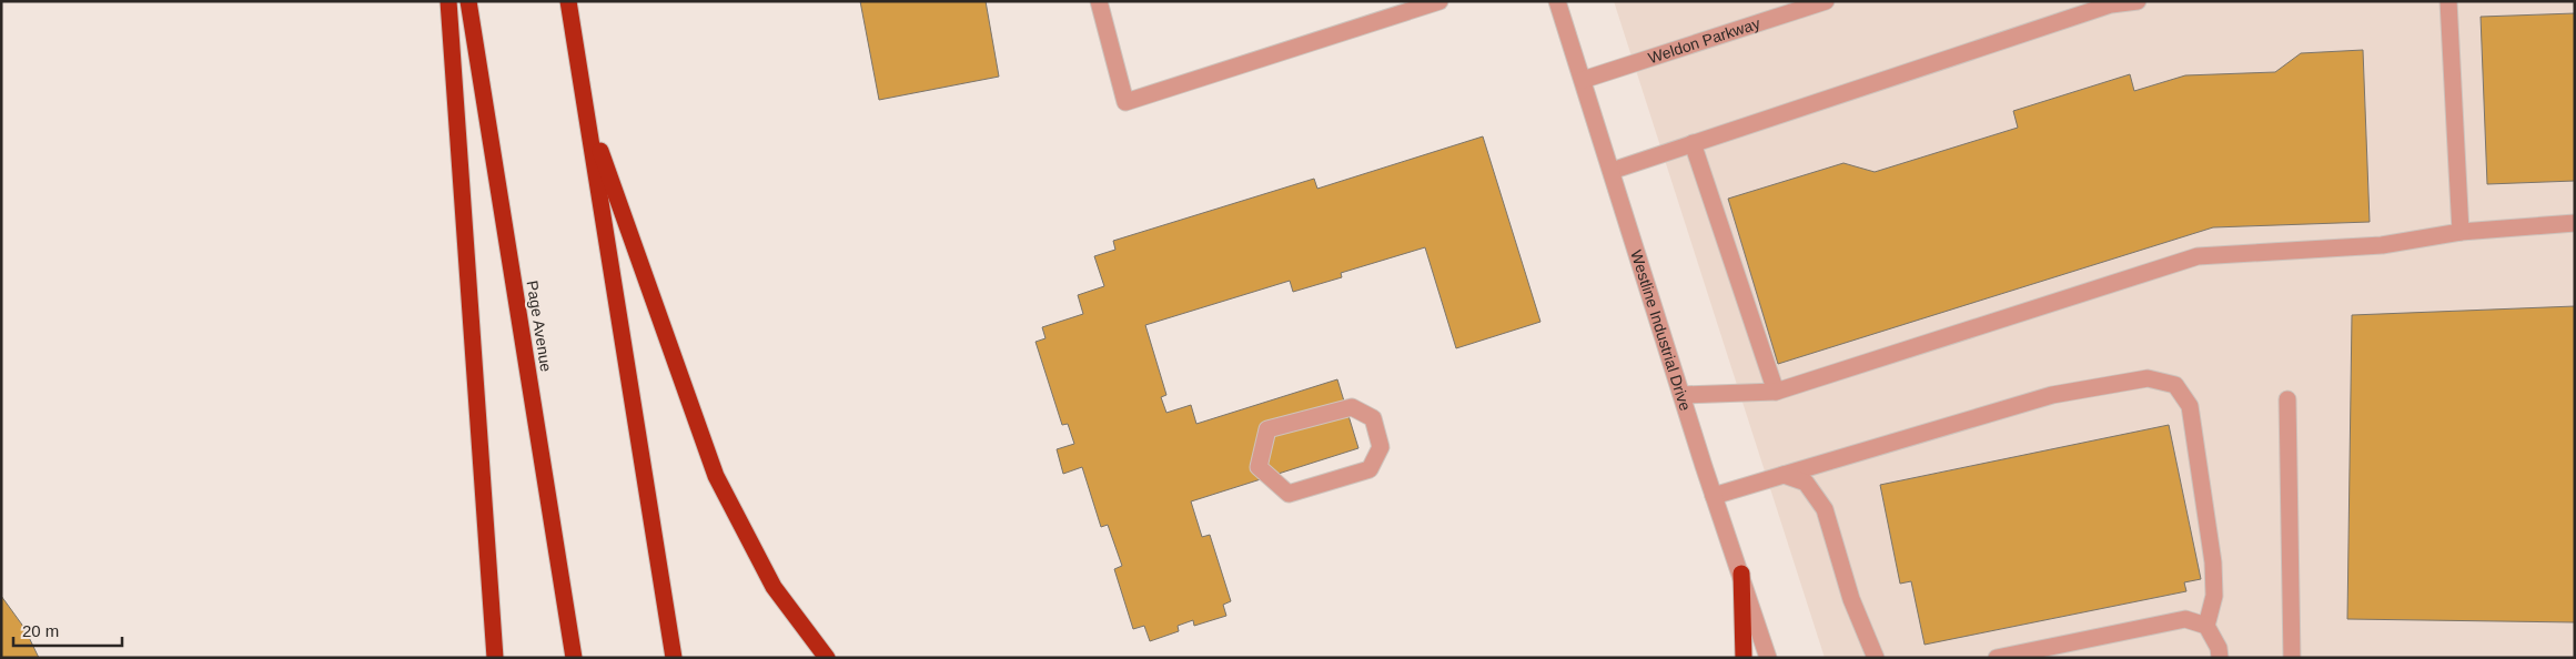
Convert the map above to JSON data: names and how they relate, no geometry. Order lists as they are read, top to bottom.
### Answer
{
  "streets": {
    "highway": ["Page Avenue"],
    "street": ["Weldon Parkway", "Westline Industrial Drive"]
  },
  "crossings": [
    ["Weldon Parkway", "Westline Industrial Drive"]
  ],
  "scale_bar": "20 m"
}
